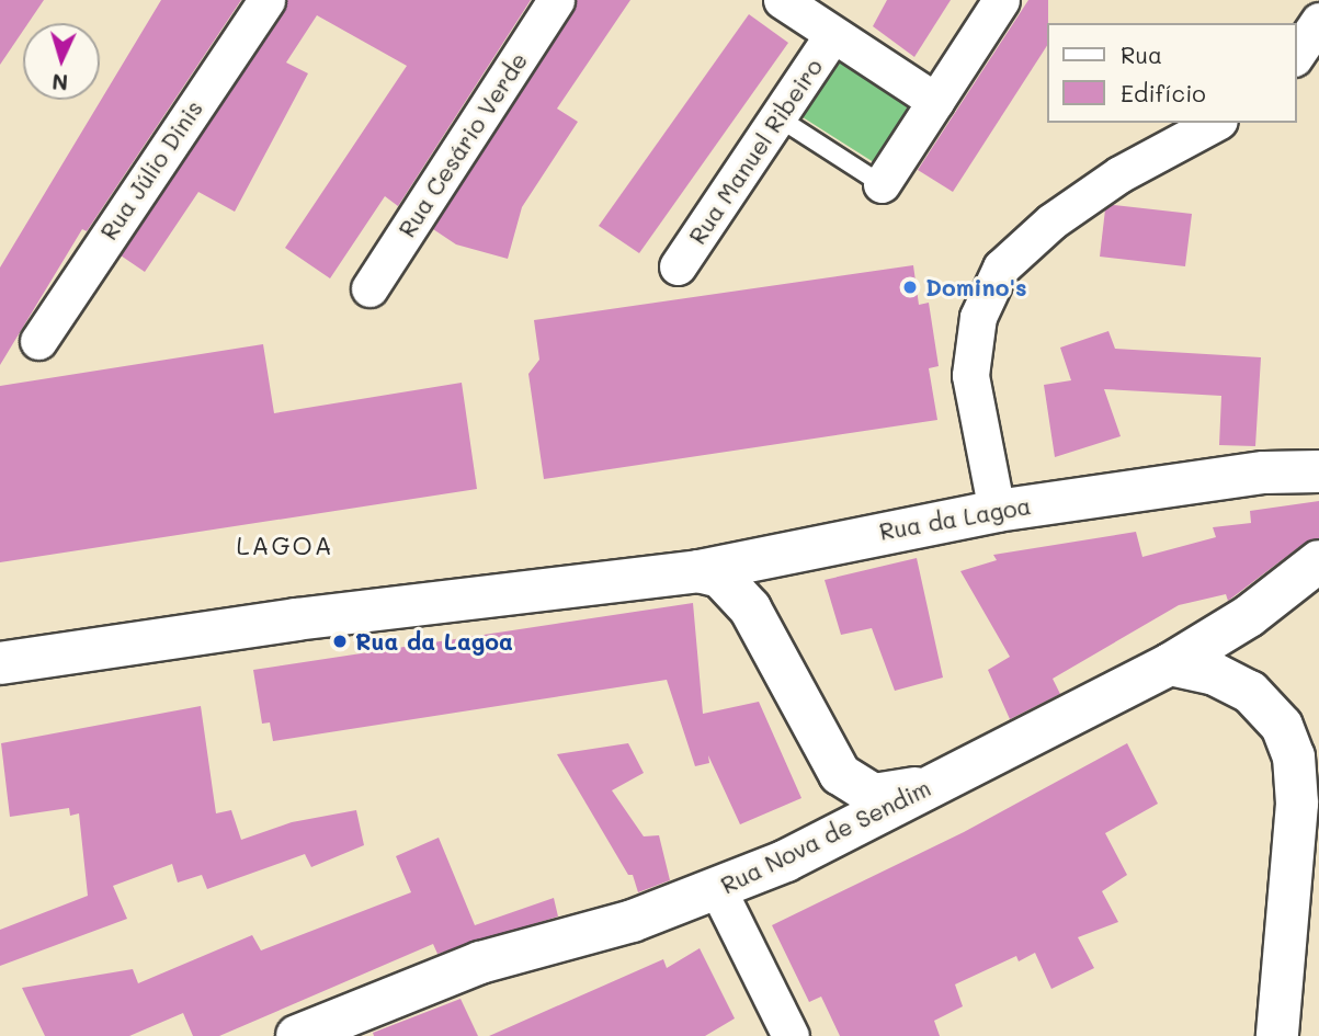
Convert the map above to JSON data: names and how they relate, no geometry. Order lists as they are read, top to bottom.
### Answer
{
  "streets": {
    "main road": ["Rua da Lagoa", "Rua Nova de Sendim"],
    "street": ["Rua Cesário Verde", "Rua Manuel Ribeiro", "Rua Júlio Dinis"]
  },
  "districts": ["LAGOA"],
  "places": ["Domino's", "Rua da Lagoa"],
  "legend": ["Rua", "Edifício"],
  "north": "bottom"
}
